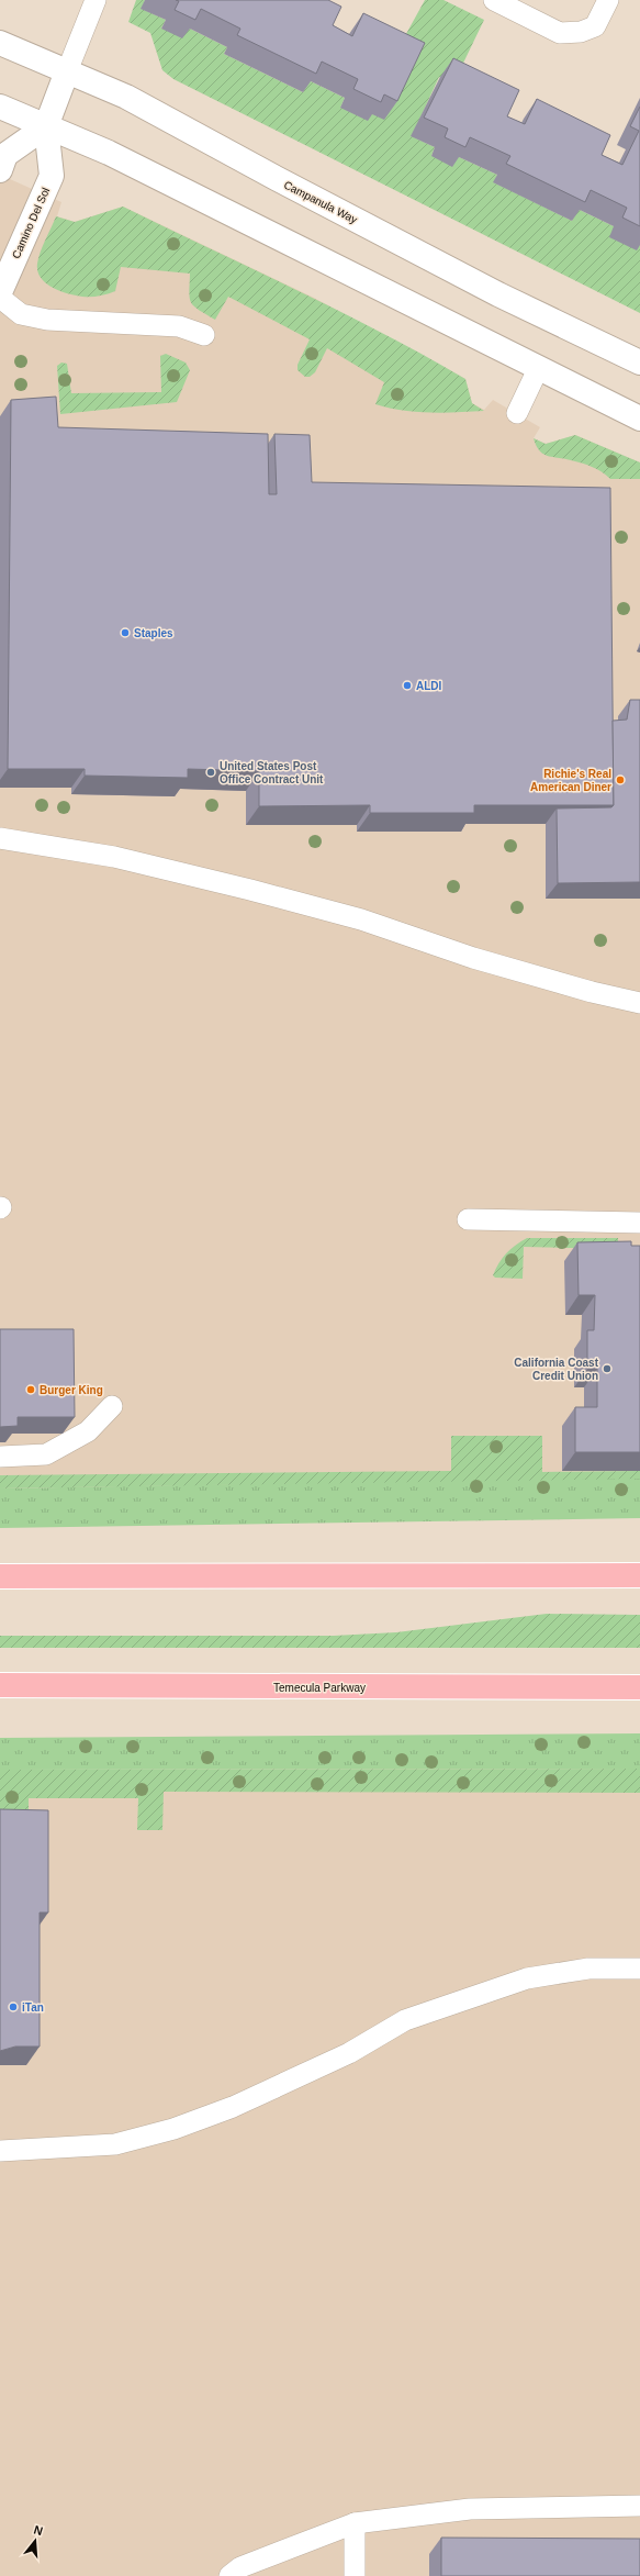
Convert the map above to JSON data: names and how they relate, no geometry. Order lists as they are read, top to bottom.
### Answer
{
  "streets": {
    "main road": ["Temecula Parkway"],
    "street": ["Campanula Way", "Camino Del Sol"]
  },
  "crossings": [
    ["Campanula Way", "Camino Del Sol"]
  ],
  "places": [
    "Staples",
    "ALDI",
    "United States Post Office Contract Unit",
    "Richie's Real American Diner",
    "California Coast Credit Union",
    "Burger King",
    "iTan"
  ],
  "north": "top"
}
